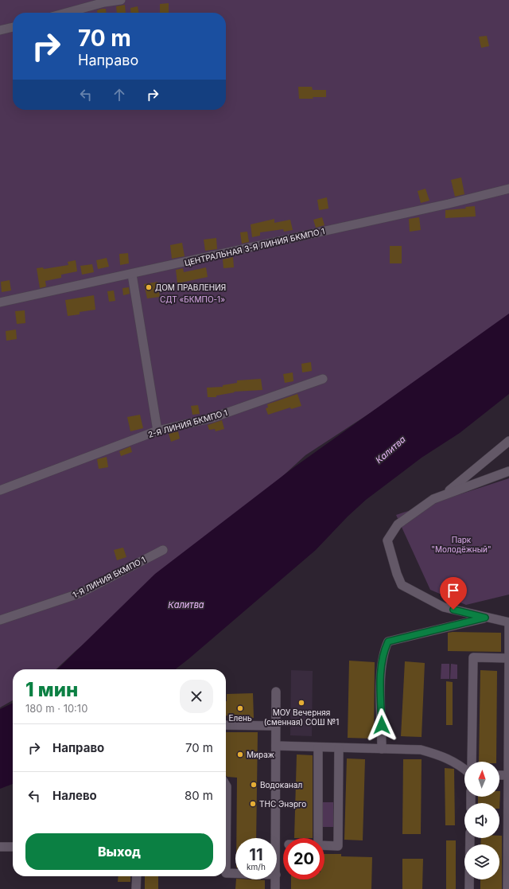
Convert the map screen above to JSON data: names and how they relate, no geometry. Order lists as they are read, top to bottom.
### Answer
{
  "streets": {
    "street": ["ЦЕНТРАЛЬНАЯ 3-Я ЛИНИЯ БКМПО 1", "2-Я ЛИНИЯ БКМПО 1", "1-Я ЛИНИЯ БКМПО 1"]
  },
  "water": ["Калитва"],
  "parks": ["СДТ «БКМПО-1»", "Парк \"Молодёжный\""],
  "places": [
    "ДОМ ПРАВЛЕНИЯ",
    "МОУ Вечерняя (сменная) СОШ №1",
    "Елень",
    "Мираж",
    "Водоканал",
    "ТНС Энэрго"
  ],
  "north": "top",
  "page": {
    "turn": ["70 m", "Направо"],
    "heading": ["1 мин", "180 m · 10:10"],
    "list": [
      {
        "name": "Направо",
        "value": "70 m"
      },
      {
        "name": "Налево",
        "value": "80 m"
      }
    ],
    "buttons": "Выход",
    "speed": "11 km/h",
    "limit": "20"
  }
}
